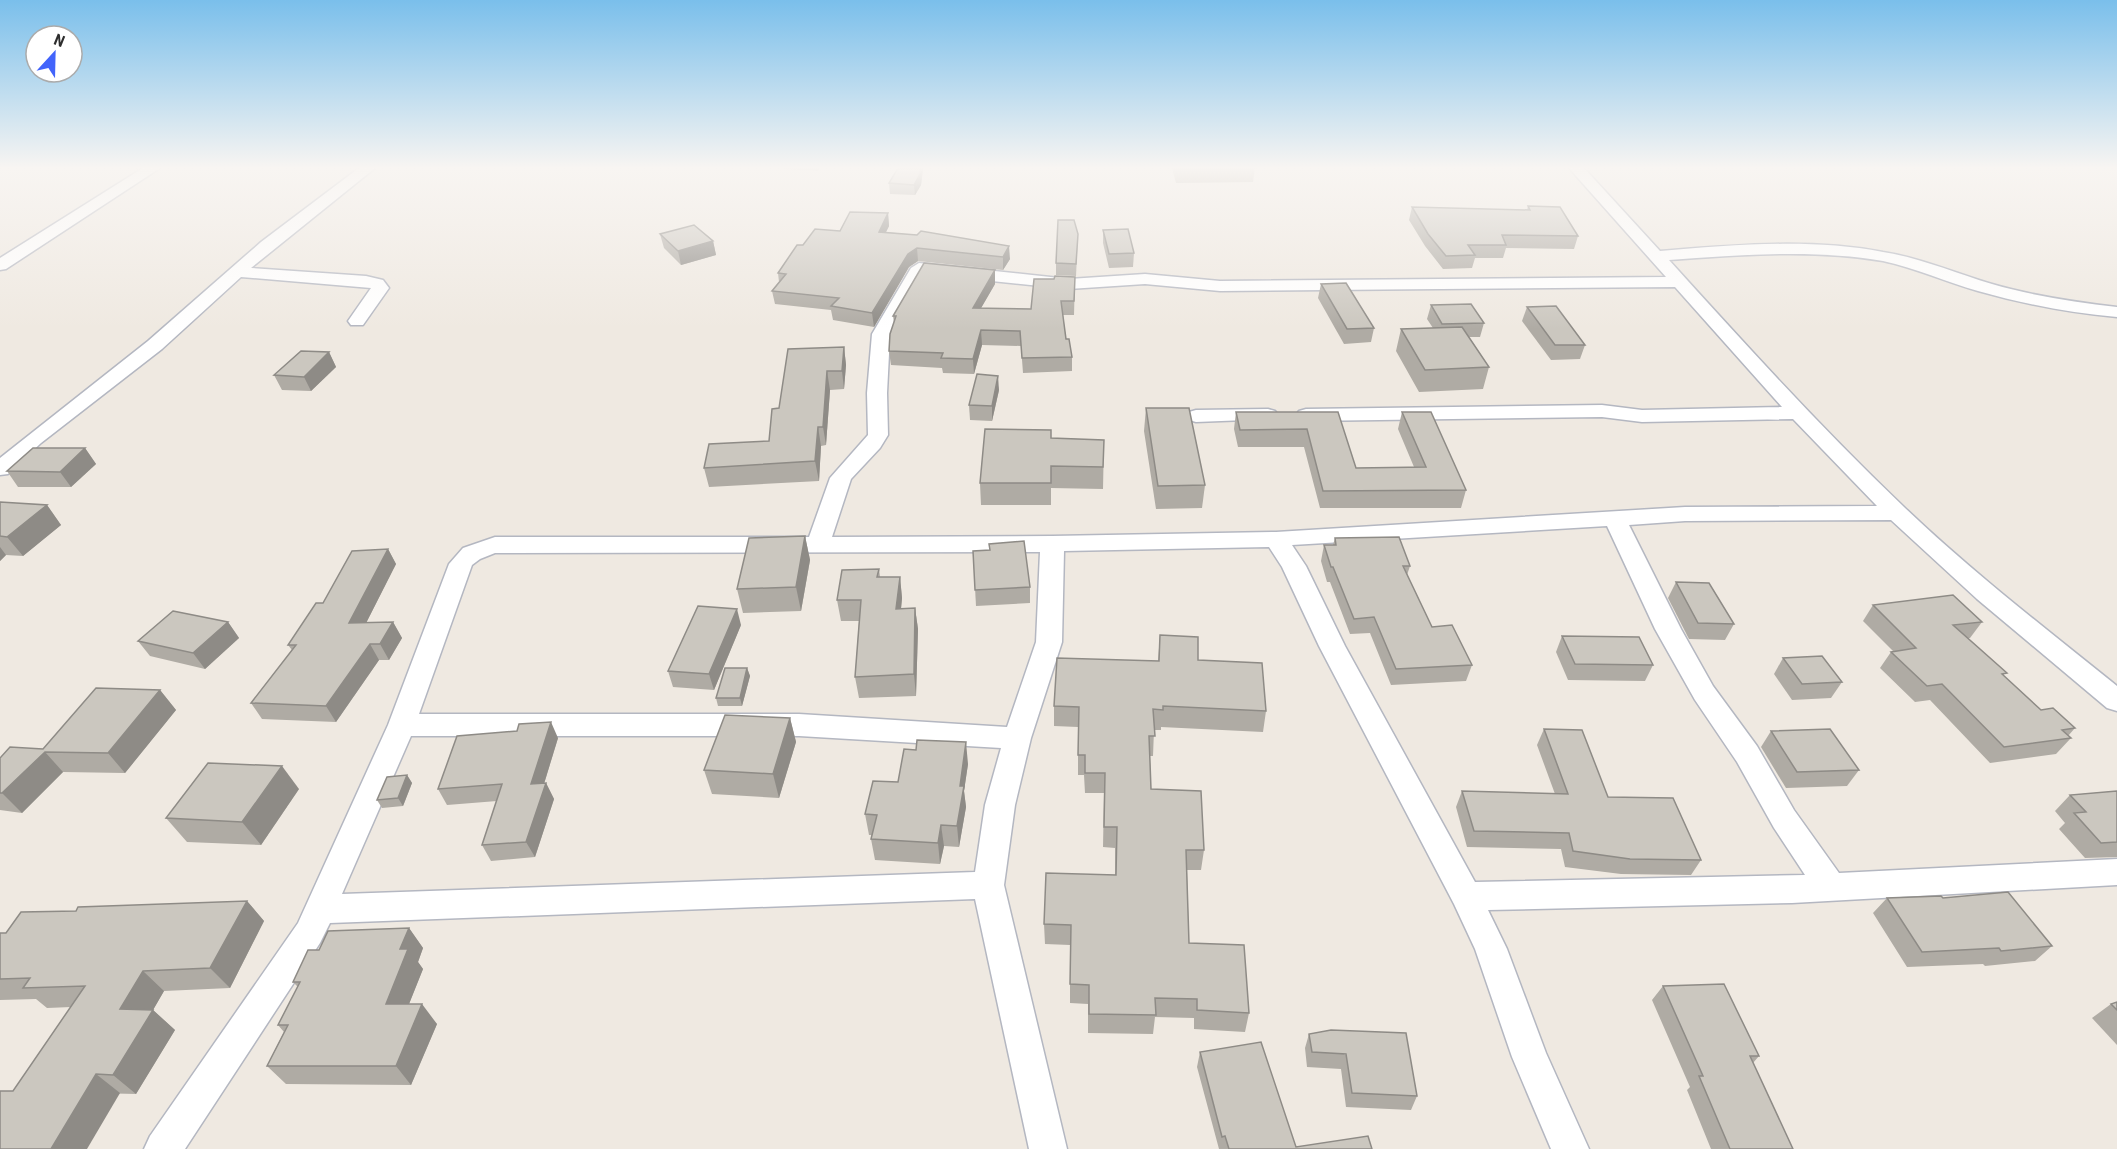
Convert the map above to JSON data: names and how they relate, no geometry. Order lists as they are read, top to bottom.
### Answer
{
  "north": "top"
}
